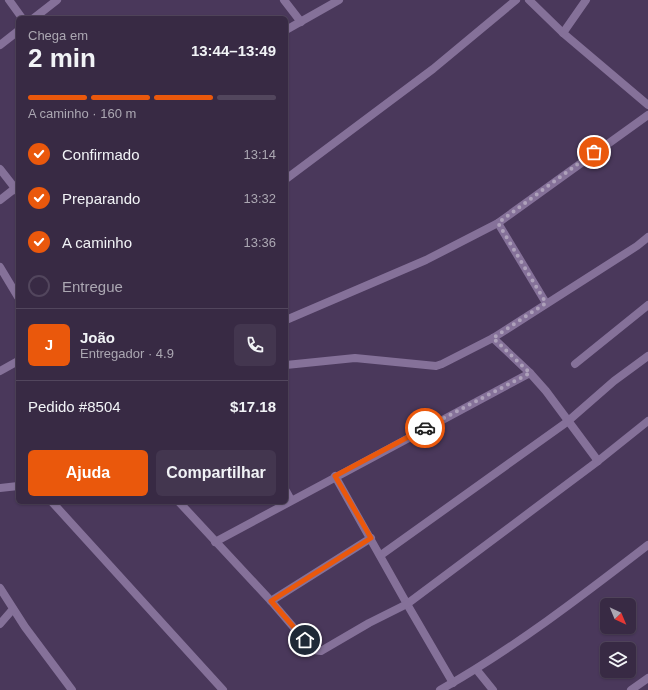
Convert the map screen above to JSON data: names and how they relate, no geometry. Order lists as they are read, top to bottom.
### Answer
{
  "north": "bottom right",
  "page": {
    "heading": ["2 min", "Chega em", "13:44–13:49"],
    "panel": [
      "João",
      "Entregador · 4.9",
      "Pedido #8504",
      "$17.18"
    ],
    "bar": "A caminho · 160 m",
    "list": [
      ["Confirmado", "13:14"],
      ["Preparando", "13:32"],
      ["A caminho", "13:36"],
      "Entregue"
    ],
    "round": "J",
    "buttons": ["Ajuda", "Compartilhar"]
  }
}
